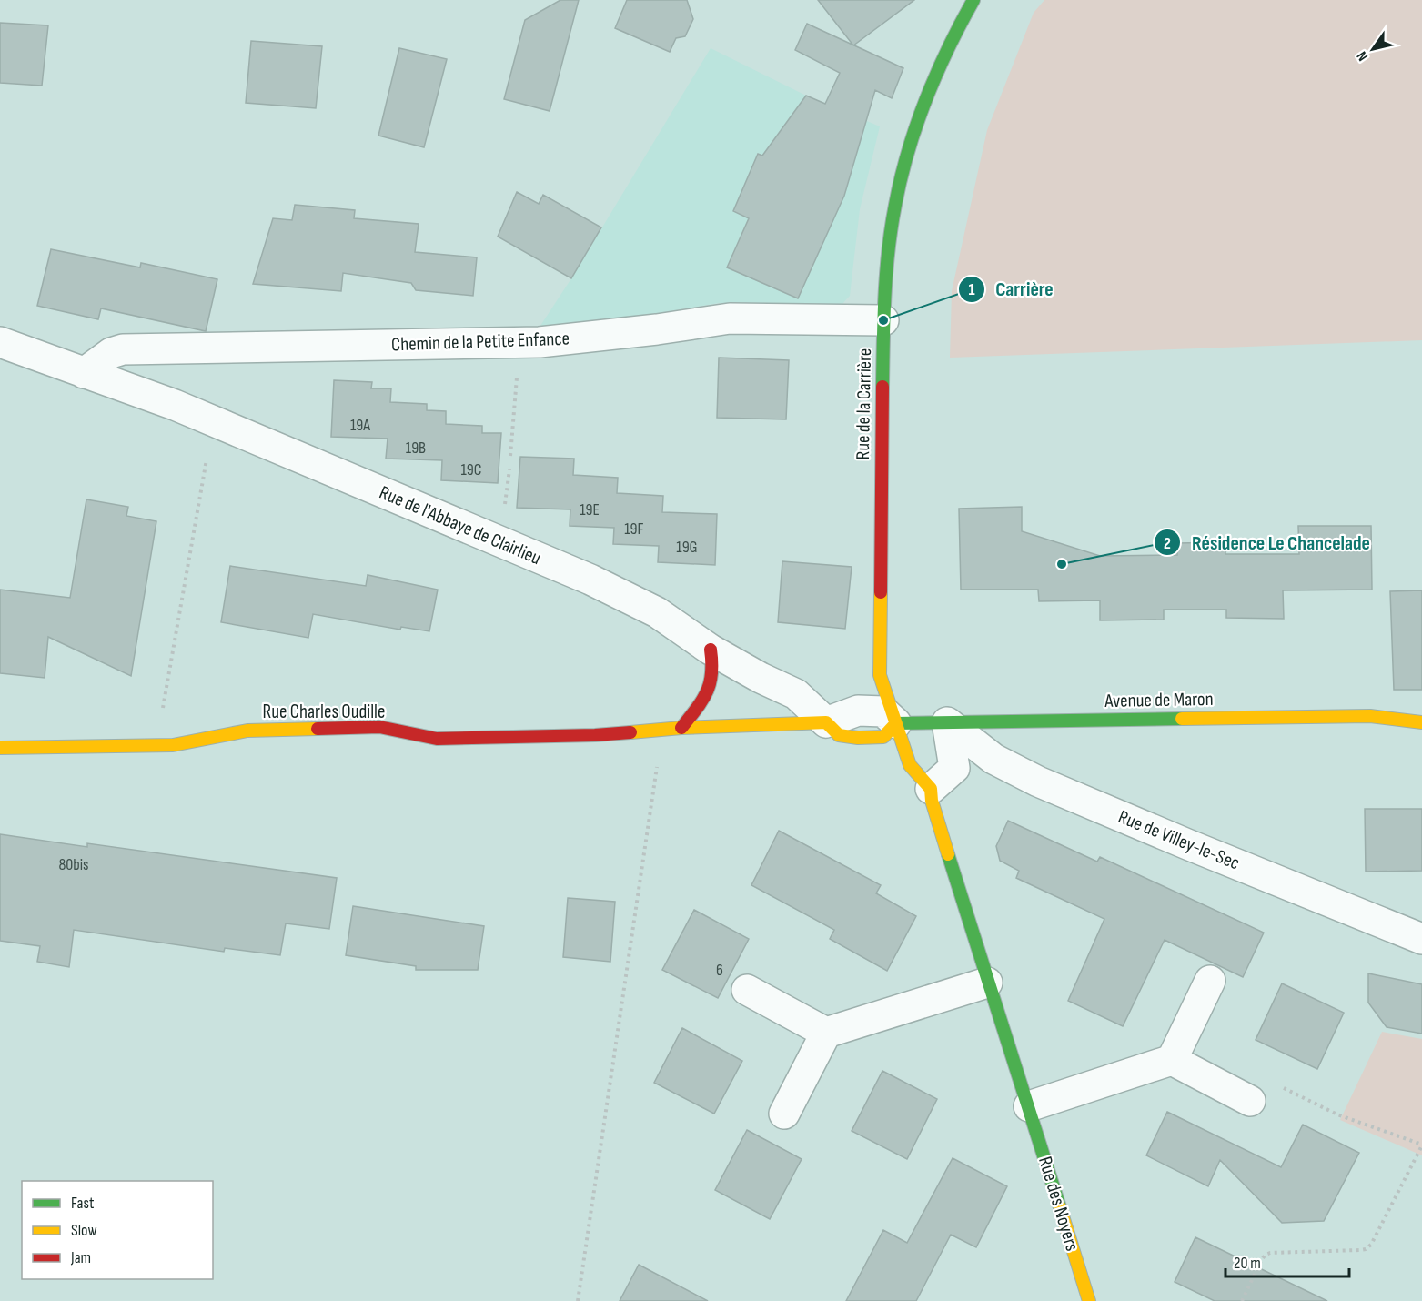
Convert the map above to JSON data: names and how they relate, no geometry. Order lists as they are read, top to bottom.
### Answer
{
  "streets": {
    "street": [
      "Chemin de la Petite Enfance",
      "Rue de la Carrière",
      "Rue de l'Abbaye de Clairlieu",
      "Avenue de Maron",
      "Rue Charles Oudille",
      "Rue de Villey-le-Sec",
      "Rue des Noyers"
    ]
  },
  "crossings": [
    ["Chemin de la Petite Enfance", "Rue de la Carrière"],
    ["Chemin de la Petite Enfance", "Rue de l'Abbaye de Clairlieu"],
    ["Rue de la Carrière", "Avenue de Maron"],
    ["Rue de la Carrière", "Rue des Noyers"],
    ["Rue de l'Abbaye de Clairlieu", "Rue Charles Oudille"],
    ["Avenue de Maron", "Rue de Villey-le-Sec"],
    ["Avenue de Maron", "Rue des Noyers"]
  ],
  "places": ["Carrière", "Résidence Le Chancelade"],
  "house_numbers": [
    "19A",
    "19B",
    "19C",
    "19E",
    "19F",
    "19G",
    "80bis",
    "6"
  ],
  "legend": ["Fast", "Slow", "Jam"],
  "scale_bar": "20 m",
  "north": "bottom left"
}
